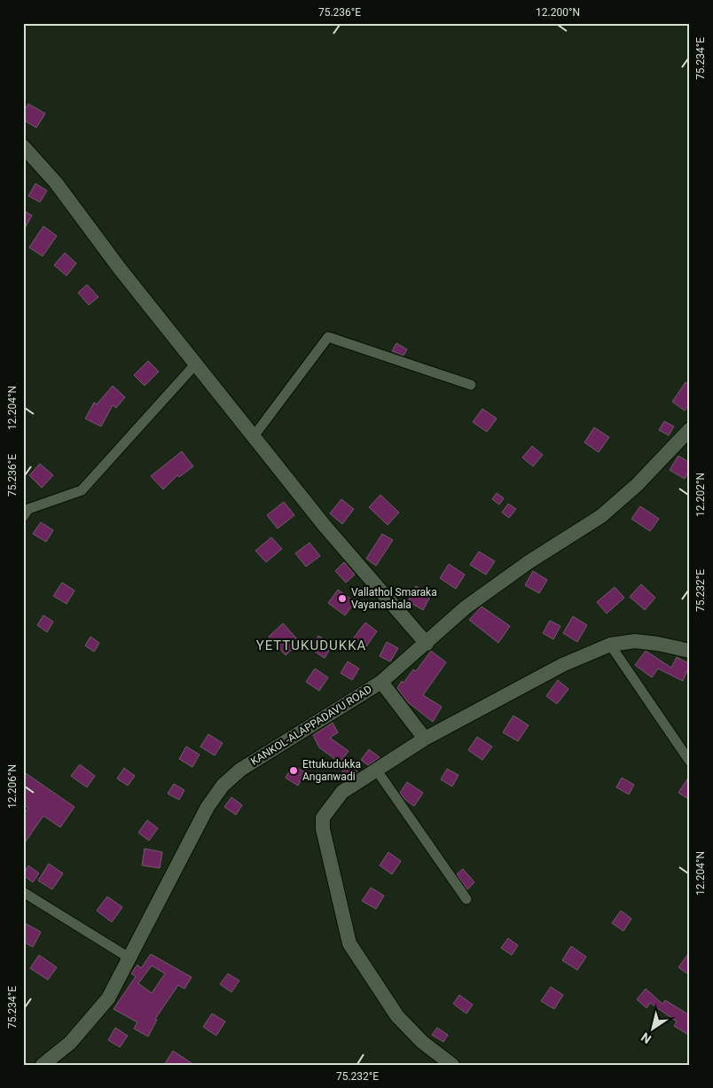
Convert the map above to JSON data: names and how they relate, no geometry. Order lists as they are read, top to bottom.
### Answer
{
  "streets": {
    "street": ["KANKOL-ALAPPADAVU ROAD"]
  },
  "districts": ["YETTUKUDUKKA"],
  "places": ["Vallathol Smaraka Vayanashala", "Ettukudukka Anganwadi"],
  "north": "bottom left",
  "coordinates": [
    "75.236°E",
    "12.200°N",
    "75.234°E",
    "12.204°N",
    "12.202°N",
    "75.232°E",
    "12.206°N"
  ]
}
